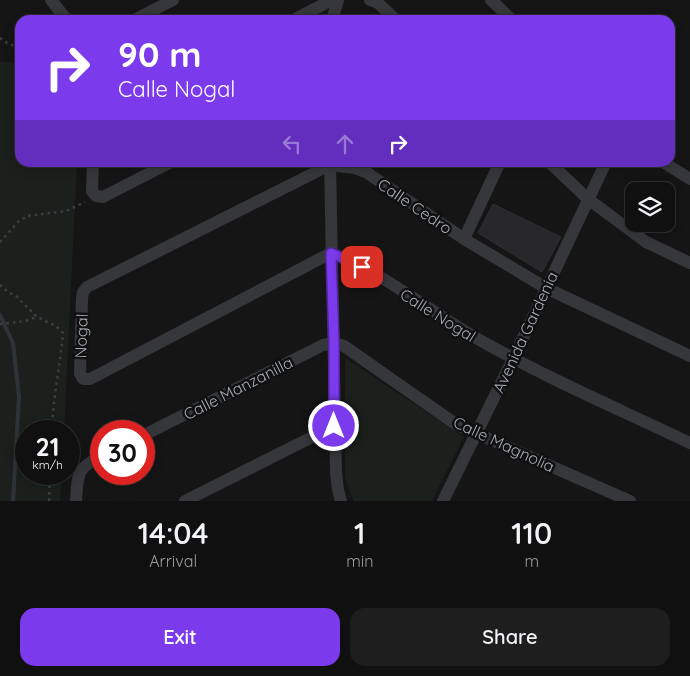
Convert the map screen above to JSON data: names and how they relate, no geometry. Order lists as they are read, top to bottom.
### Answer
{
  "streets": {
    "street": [
      "Calle Cedro",
      "Calle Nogal",
      "Avenida Gardenia",
      "Nogal",
      "Calle Manzanilla",
      "Calle Magnolia"
    ]
  },
  "crossings": [
    ["Calle Cedro", "Avenida Gardenia"],
    ["Calle Nogal", "Avenida Gardenia"],
    ["Calle Nogal", "Nogal"],
    ["Avenida Gardenia", "Calle Magnolia"],
    ["Calle Manzanilla", "Calle Magnolia"]
  ],
  "page": {
    "turn": ["90 m", "Calle Nogal"],
    "speed": "21 km/h",
    "limit": "30",
    "eta": [
      "14:04",
      "Arrival",
      "1",
      "min",
      "110",
      "m"
    ],
    "buttons": ["Exit", "Share"]
  }
}
